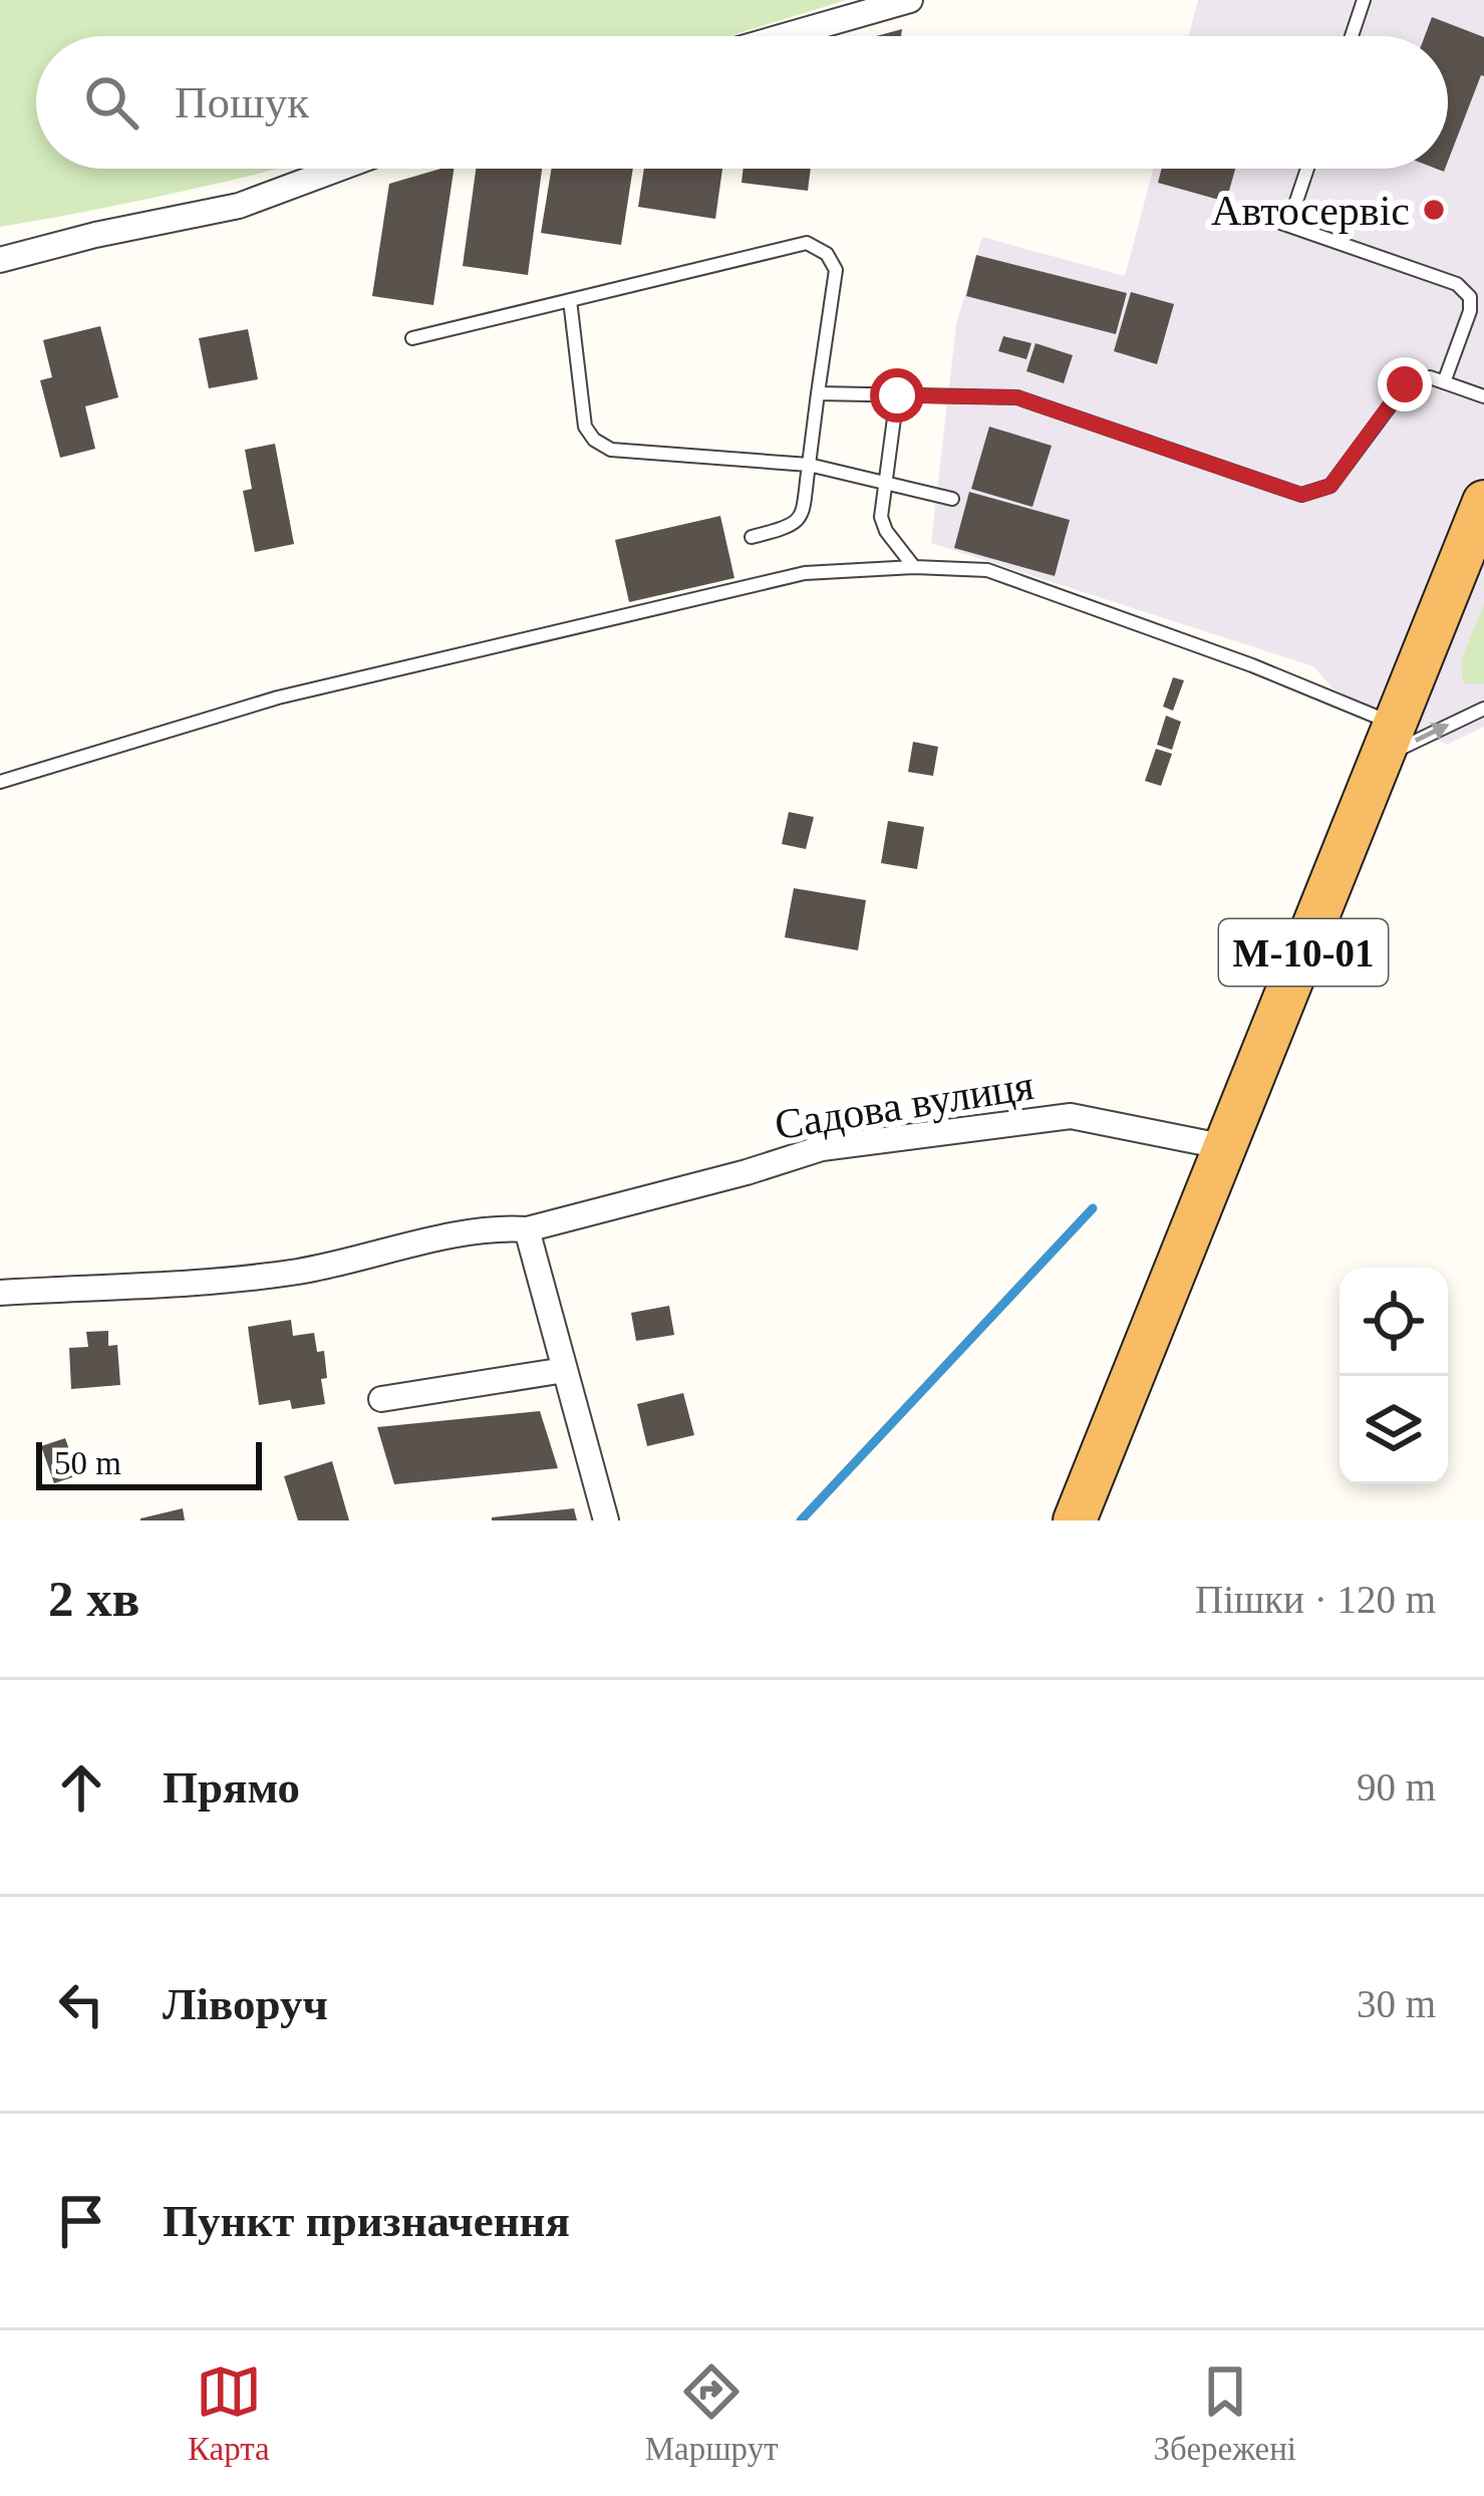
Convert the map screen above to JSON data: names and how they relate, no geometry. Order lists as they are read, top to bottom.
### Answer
{
  "streets": {
    "highway": ["М-10-01"],
    "street": ["Садова вулиця"]
  },
  "crossings": [
    ["М-10-01", "Садова вулиця"]
  ],
  "places": ["Автосервіс"],
  "scale_bar": "50 m",
  "page": {
    "search": "Пошук",
    "scale": "50 m",
    "heading": ["2 хв", "Пішки · 120 m"],
    "list": [
      ["Прямо", "90 m"],
      ["Ліворуч", "30 m"],
      "Пункт призначення"
    ],
    "nav": ["Карта", "Маршрут", "Збережені"]
  }
}
